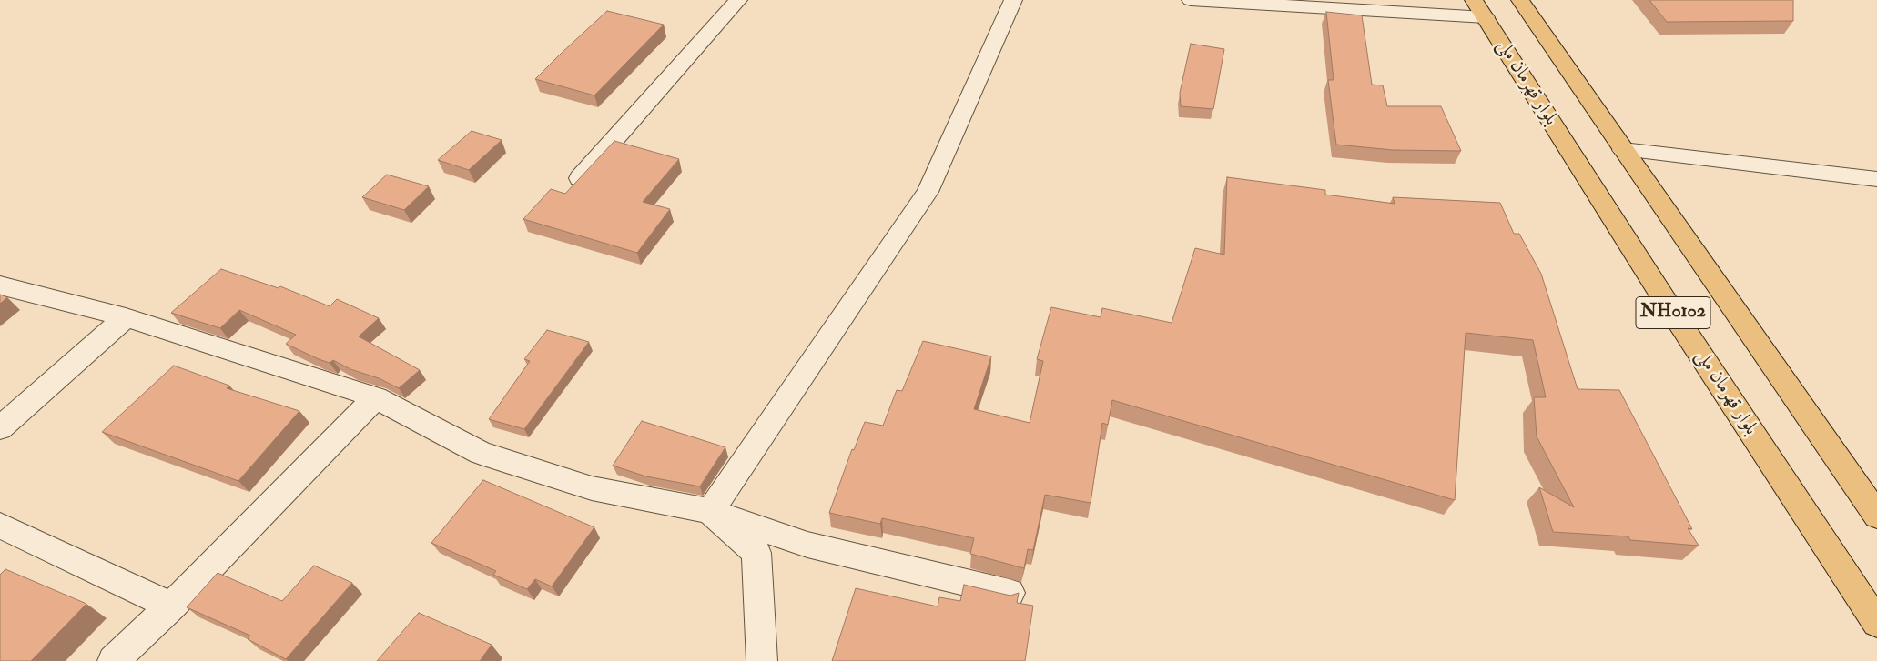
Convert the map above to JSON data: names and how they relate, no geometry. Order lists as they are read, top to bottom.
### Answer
{
  "streets": {
    "highway": ["بلوار قهرمان ملی", "NH0102"]
  }
}
